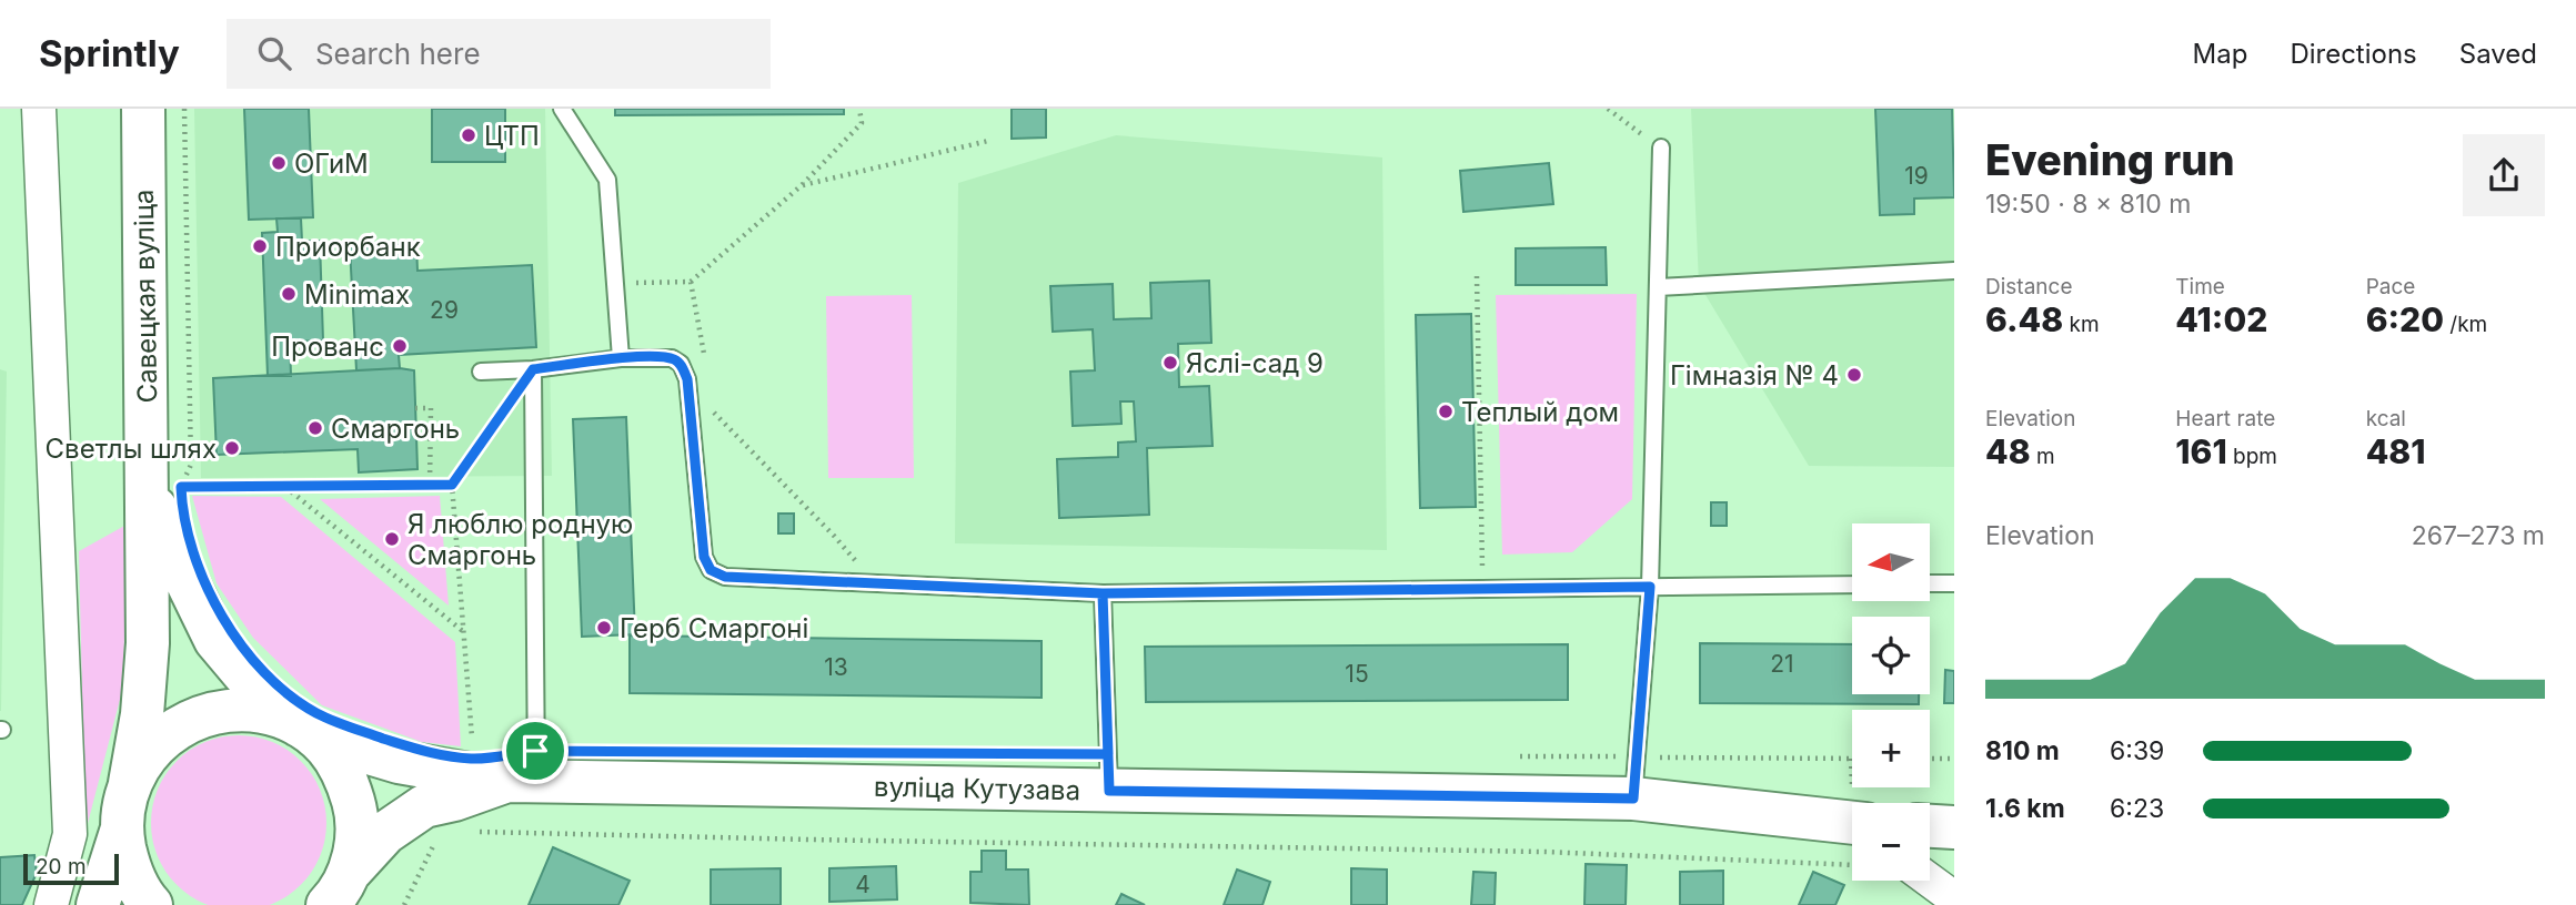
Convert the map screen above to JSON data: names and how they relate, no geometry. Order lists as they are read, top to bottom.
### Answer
{
  "streets": {
    "main road": ["Савецкая вуліца", "вуліца Кутузава"]
  },
  "crossings": [
    ["Савецкая вуліца", "вуліца Кутузава"]
  ],
  "places": [
    "ЦТП",
    "ОГиМ",
    "Приорбанк",
    "Minimax",
    "Прованс",
    "Яслі-сад 9",
    "Гімназія № 4",
    "Теплый дом",
    "Смаргонь",
    "Светлы шлях",
    "Я люблю родную Смаргонь",
    "Герб Смаргоні"
  ],
  "house_numbers": [
    "19",
    "29",
    "21",
    "13",
    "15",
    "4"
  ],
  "scale_bar": "20 m",
  "north": "left",
  "page": {
    "header": "Sprintly",
    "search": "Search here",
    "nav": ["Map", "Directions", "Saved"],
    "heading": ["Evening run", "19:50 · 8 × 810 m"],
    "stats": [
      ["Distance", "6.48 km"],
      ["Time", "41:02"],
      ["Pace", "6:20 /km"],
      ["Elevation", "48 m"],
      ["Heart rate", "161 bpm"],
      ["kcal", "481"]
    ],
    "chart": ["Elevation", "267–273 m"],
    "map_buttons": ["+", "−"],
    "list": [
      {
        "name": "810 m",
        "note": "6:39"
      },
      {
        "name": "1.6 km",
        "note": "6:23"
      }
    ],
    "scale": "20 m"
  }
}
